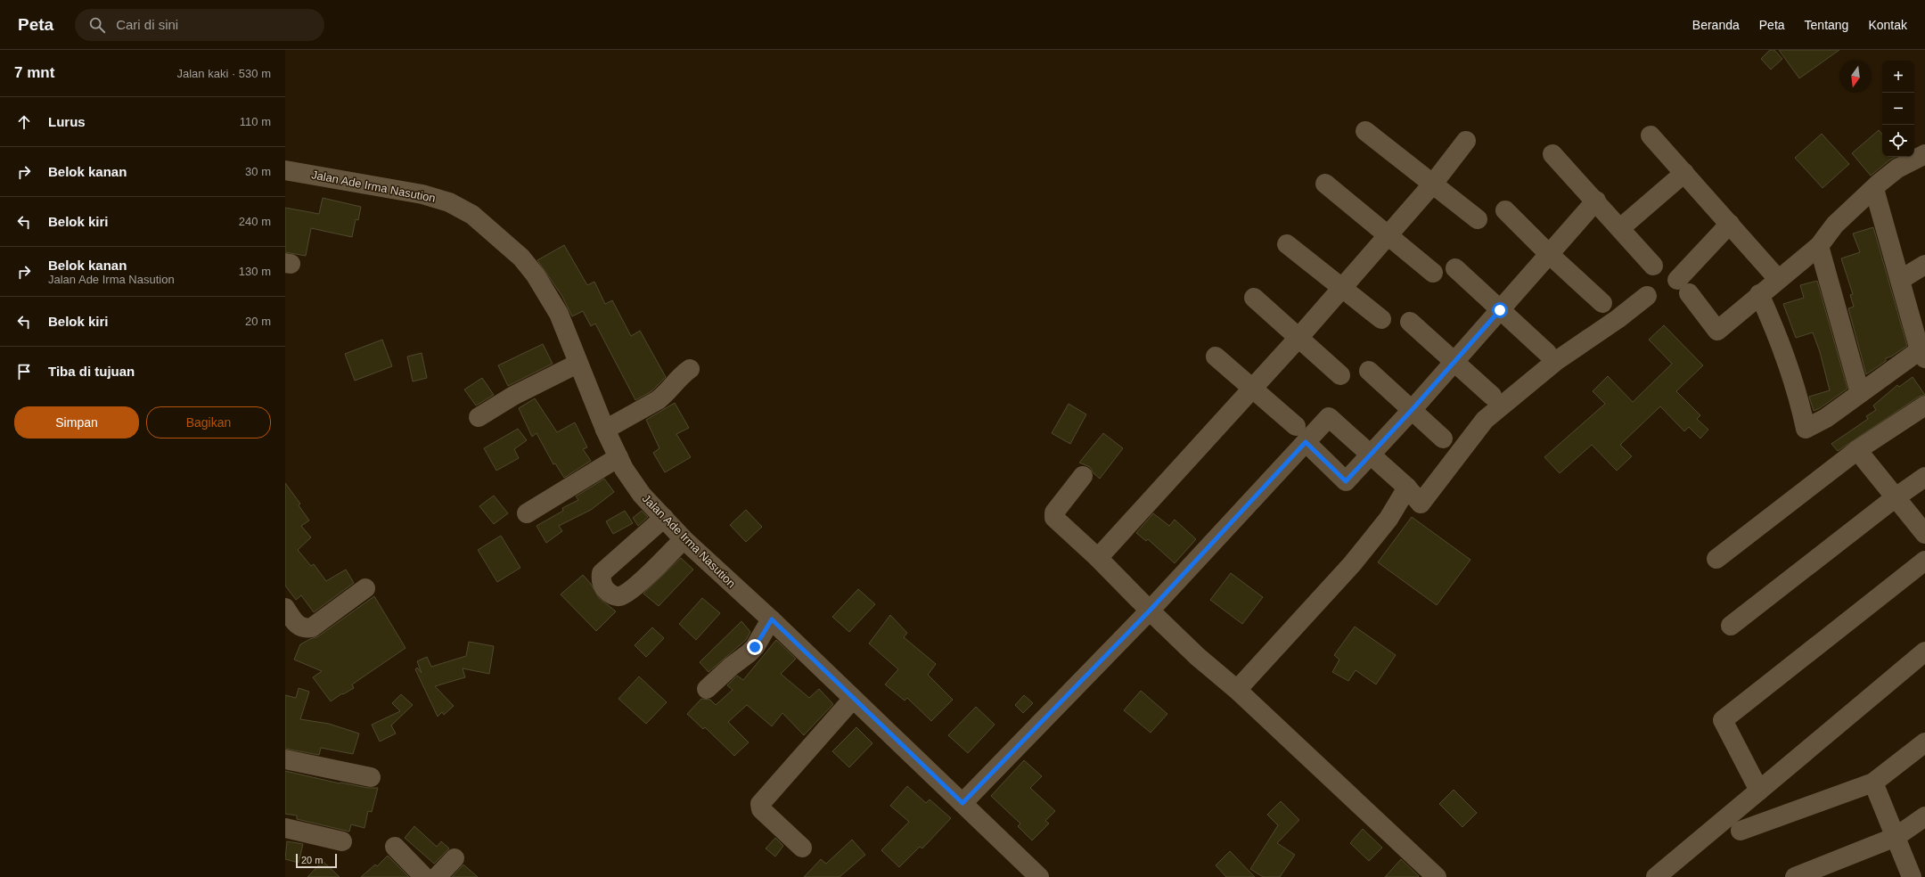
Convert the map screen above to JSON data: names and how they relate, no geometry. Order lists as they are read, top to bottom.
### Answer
{
  "streets": {
    "street": ["Jalan Ade Irma Nasution"]
  },
  "scale_bar": "20 m",
  "north": "bottom",
  "page": {
    "header": "Peta",
    "search": "Cari di sini",
    "nav": [
      "Beranda",
      "Peta",
      "Tentang",
      "Kontak"
    ],
    "heading": ["7 mnt", "Jalan kaki · 530 m"],
    "map_buttons": ["+", "−"],
    "list": [
      ["Lurus", "110 m"],
      ["Belok kanan", "30 m"],
      ["Belok kiri", "240 m"],
      ["Belok kanan", "Jalan Ade Irma Nasution", "130 m"],
      ["Belok kiri", "20 m"],
      "Tiba di tujuan"
    ],
    "buttons": ["Simpan", "Bagikan"],
    "scale": "20 m"
  }
}
